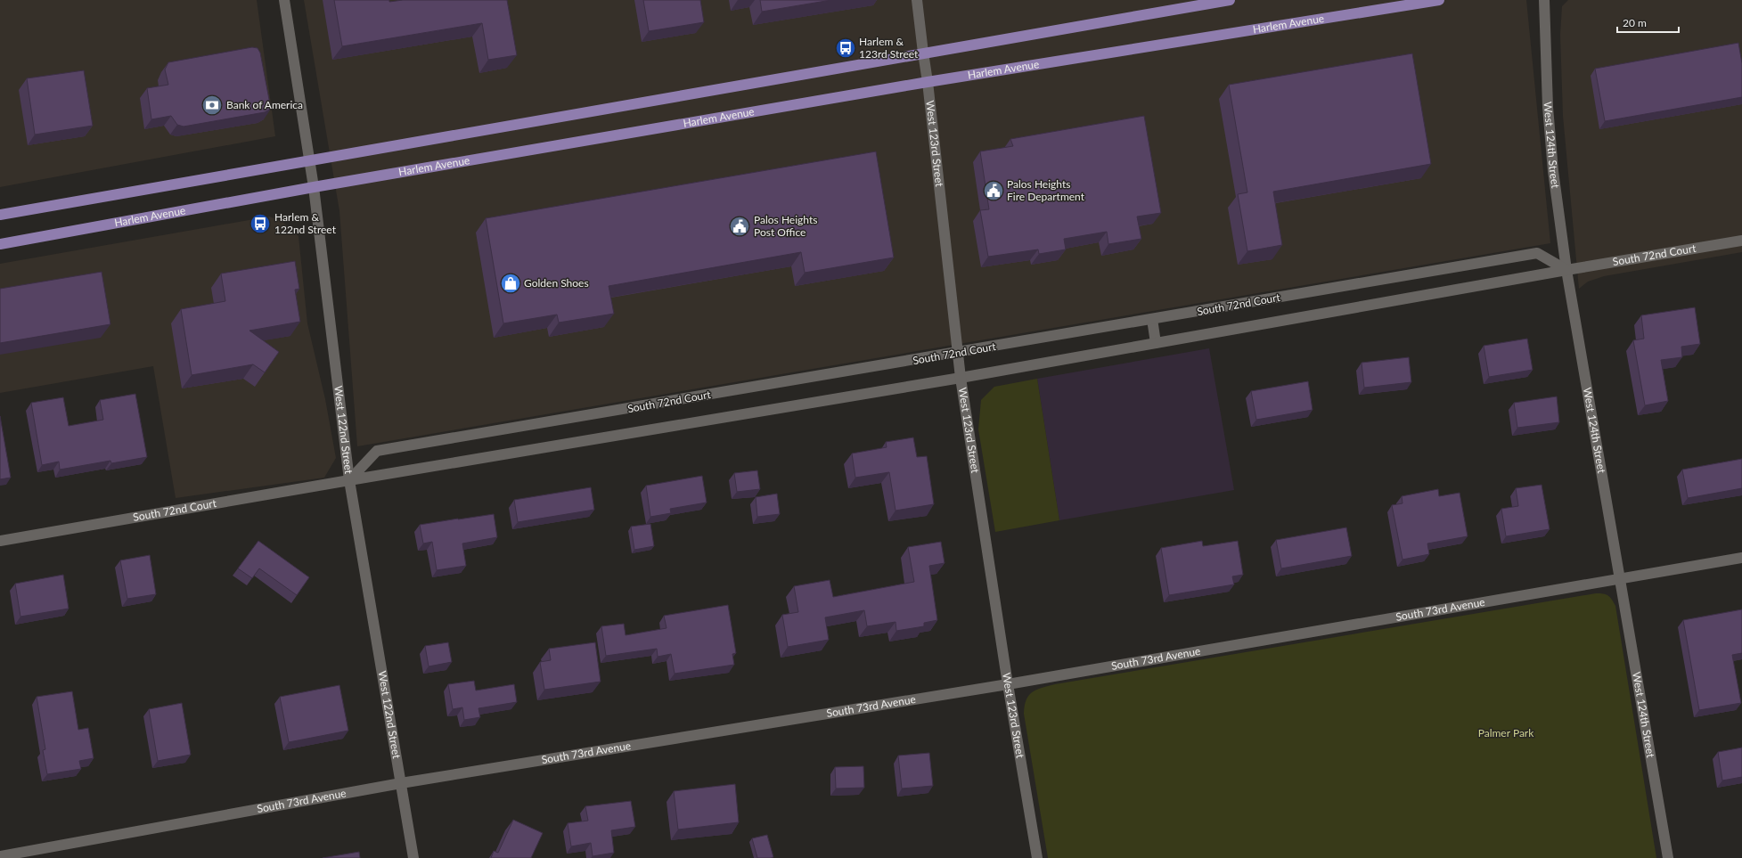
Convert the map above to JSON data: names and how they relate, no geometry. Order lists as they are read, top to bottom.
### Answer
{
  "streets": {
    "main road": ["Harlem Avenue"],
    "street": [
      "West 123rd Street",
      "West 124th Street",
      "South 72nd Court",
      "West 122nd Street",
      "South 73rd Avenue"
    ]
  },
  "crossings": [
    ["Harlem Avenue", "West 123rd Street"],
    ["Harlem Avenue", "West 122nd Street"],
    ["West 123rd Street", "South 72nd Court"],
    ["West 123rd Street", "South 73rd Avenue"],
    ["West 124th Street", "South 72nd Court"],
    ["West 124th Street", "South 73rd Avenue"],
    ["South 72nd Court", "West 122nd Street"],
    ["West 122nd Street", "South 73rd Avenue"]
  ],
  "parks": ["Palmer Park"],
  "places": {
    "bus stop": ["Harlem & 123rd Street", "Harlem & 122nd Street"],
    "bank": ["Bank of America"],
    "public building": ["Palos Heights Fire Department", "Palos Heights Post Office"],
    "shop": ["Golden Shoes"]
  },
  "scale_bar": "20 m"
}
